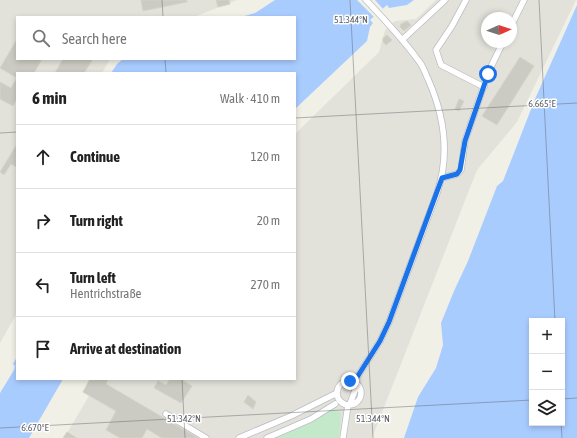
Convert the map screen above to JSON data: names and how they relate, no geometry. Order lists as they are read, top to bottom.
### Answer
{
  "north": "right",
  "page": {
    "search": "Search here",
    "heading": ["6 min", "Walk · 410 m"],
    "list": [
      ["Continue", "120 m"],
      ["Turn right", "20 m"],
      ["Turn left", "Hentrichstraße", "270 m"],
      "Arrive at destination"
    ],
    "map_buttons": ["+", "−"]
  },
  "coordinates": [
    "51.344°N",
    "6.665°E",
    "51.342°N",
    "6.670°E"
  ]
}
